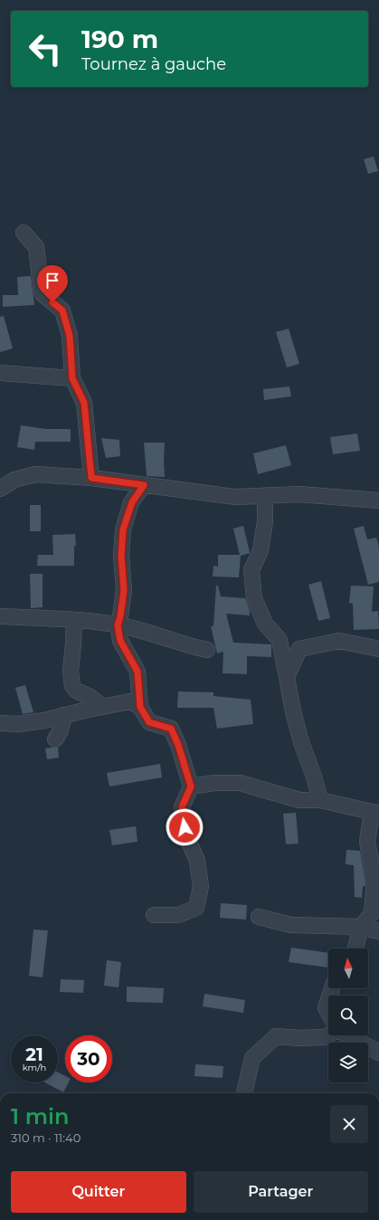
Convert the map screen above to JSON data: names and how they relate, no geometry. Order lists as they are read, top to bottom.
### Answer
{
  "north": "top",
  "page": {
    "turn": ["190 m", "Tournez à gauche"],
    "speed": "21 km/h",
    "limit": "30",
    "heading": ["1 min", "310 m · 11:40"],
    "buttons": ["Quitter", "Partager"]
  }
}
